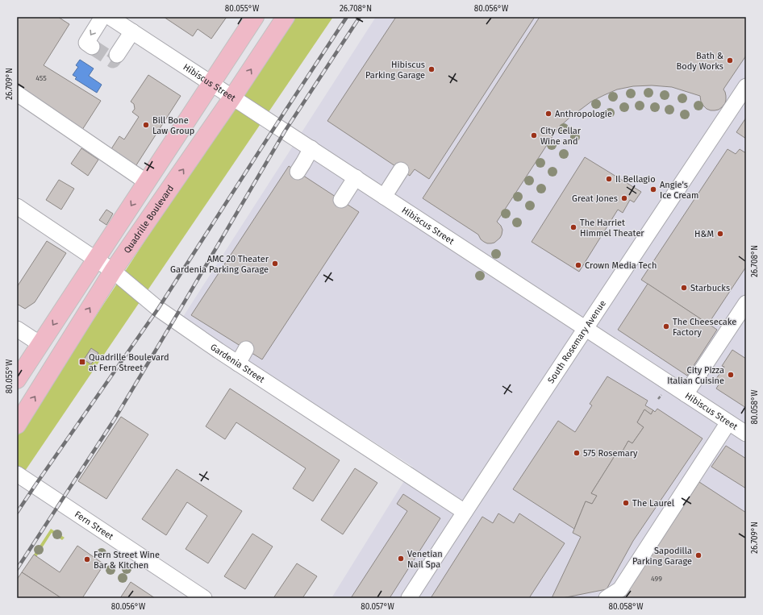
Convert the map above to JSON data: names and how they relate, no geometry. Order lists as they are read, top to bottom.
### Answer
{
  "streets": {
    "main road": ["Quadrille Boulevard"],
    "street": [
      "Hibiscus Street",
      "South Rosemary Avenue",
      "Gardenia Street",
      "Fern Street"
    ]
  },
  "crossings": [
    ["Hibiscus Street", "Quadrille Boulevard"],
    ["Hibiscus Street", "South Rosemary Avenue"],
    ["Quadrille Boulevard", "Gardenia Street"],
    ["South Rosemary Avenue", "Gardenia Street"]
  ],
  "places": {
    "other": [
      "Bath & Body Works",
      "Hibiscus Parking Garage",
      "Anthropologie",
      "Bill Bone Law Group",
      "City Cellar Wine and",
      "Il Bellagio",
      "Angie's Ice Cream",
      "Great Jones",
      "The Harriet Himmel Theater",
      "H&M",
      "AMC 20 Theater Gardenia Parking Garage",
      "Crown Media Tech",
      "Starbucks",
      "The Cheesecake Factory",
      "City Pizza Italian Cuisine",
      "575 Rosemary",
      "The Laurel",
      "Sapodilla Parking Garage",
      "Venetian Nail Spa",
      "Fern Street Wine Bar & Kitchen"
    ],
    "transit": ["Quadrille Boulevard at Fern Street"]
  },
  "house_numbers": ["455", "499"],
  "coordinates": [
    "80.055°W",
    "26.708°N",
    "80.056°W",
    "26.709°N",
    "80.058°W",
    "80.057°W"
  ]
}
